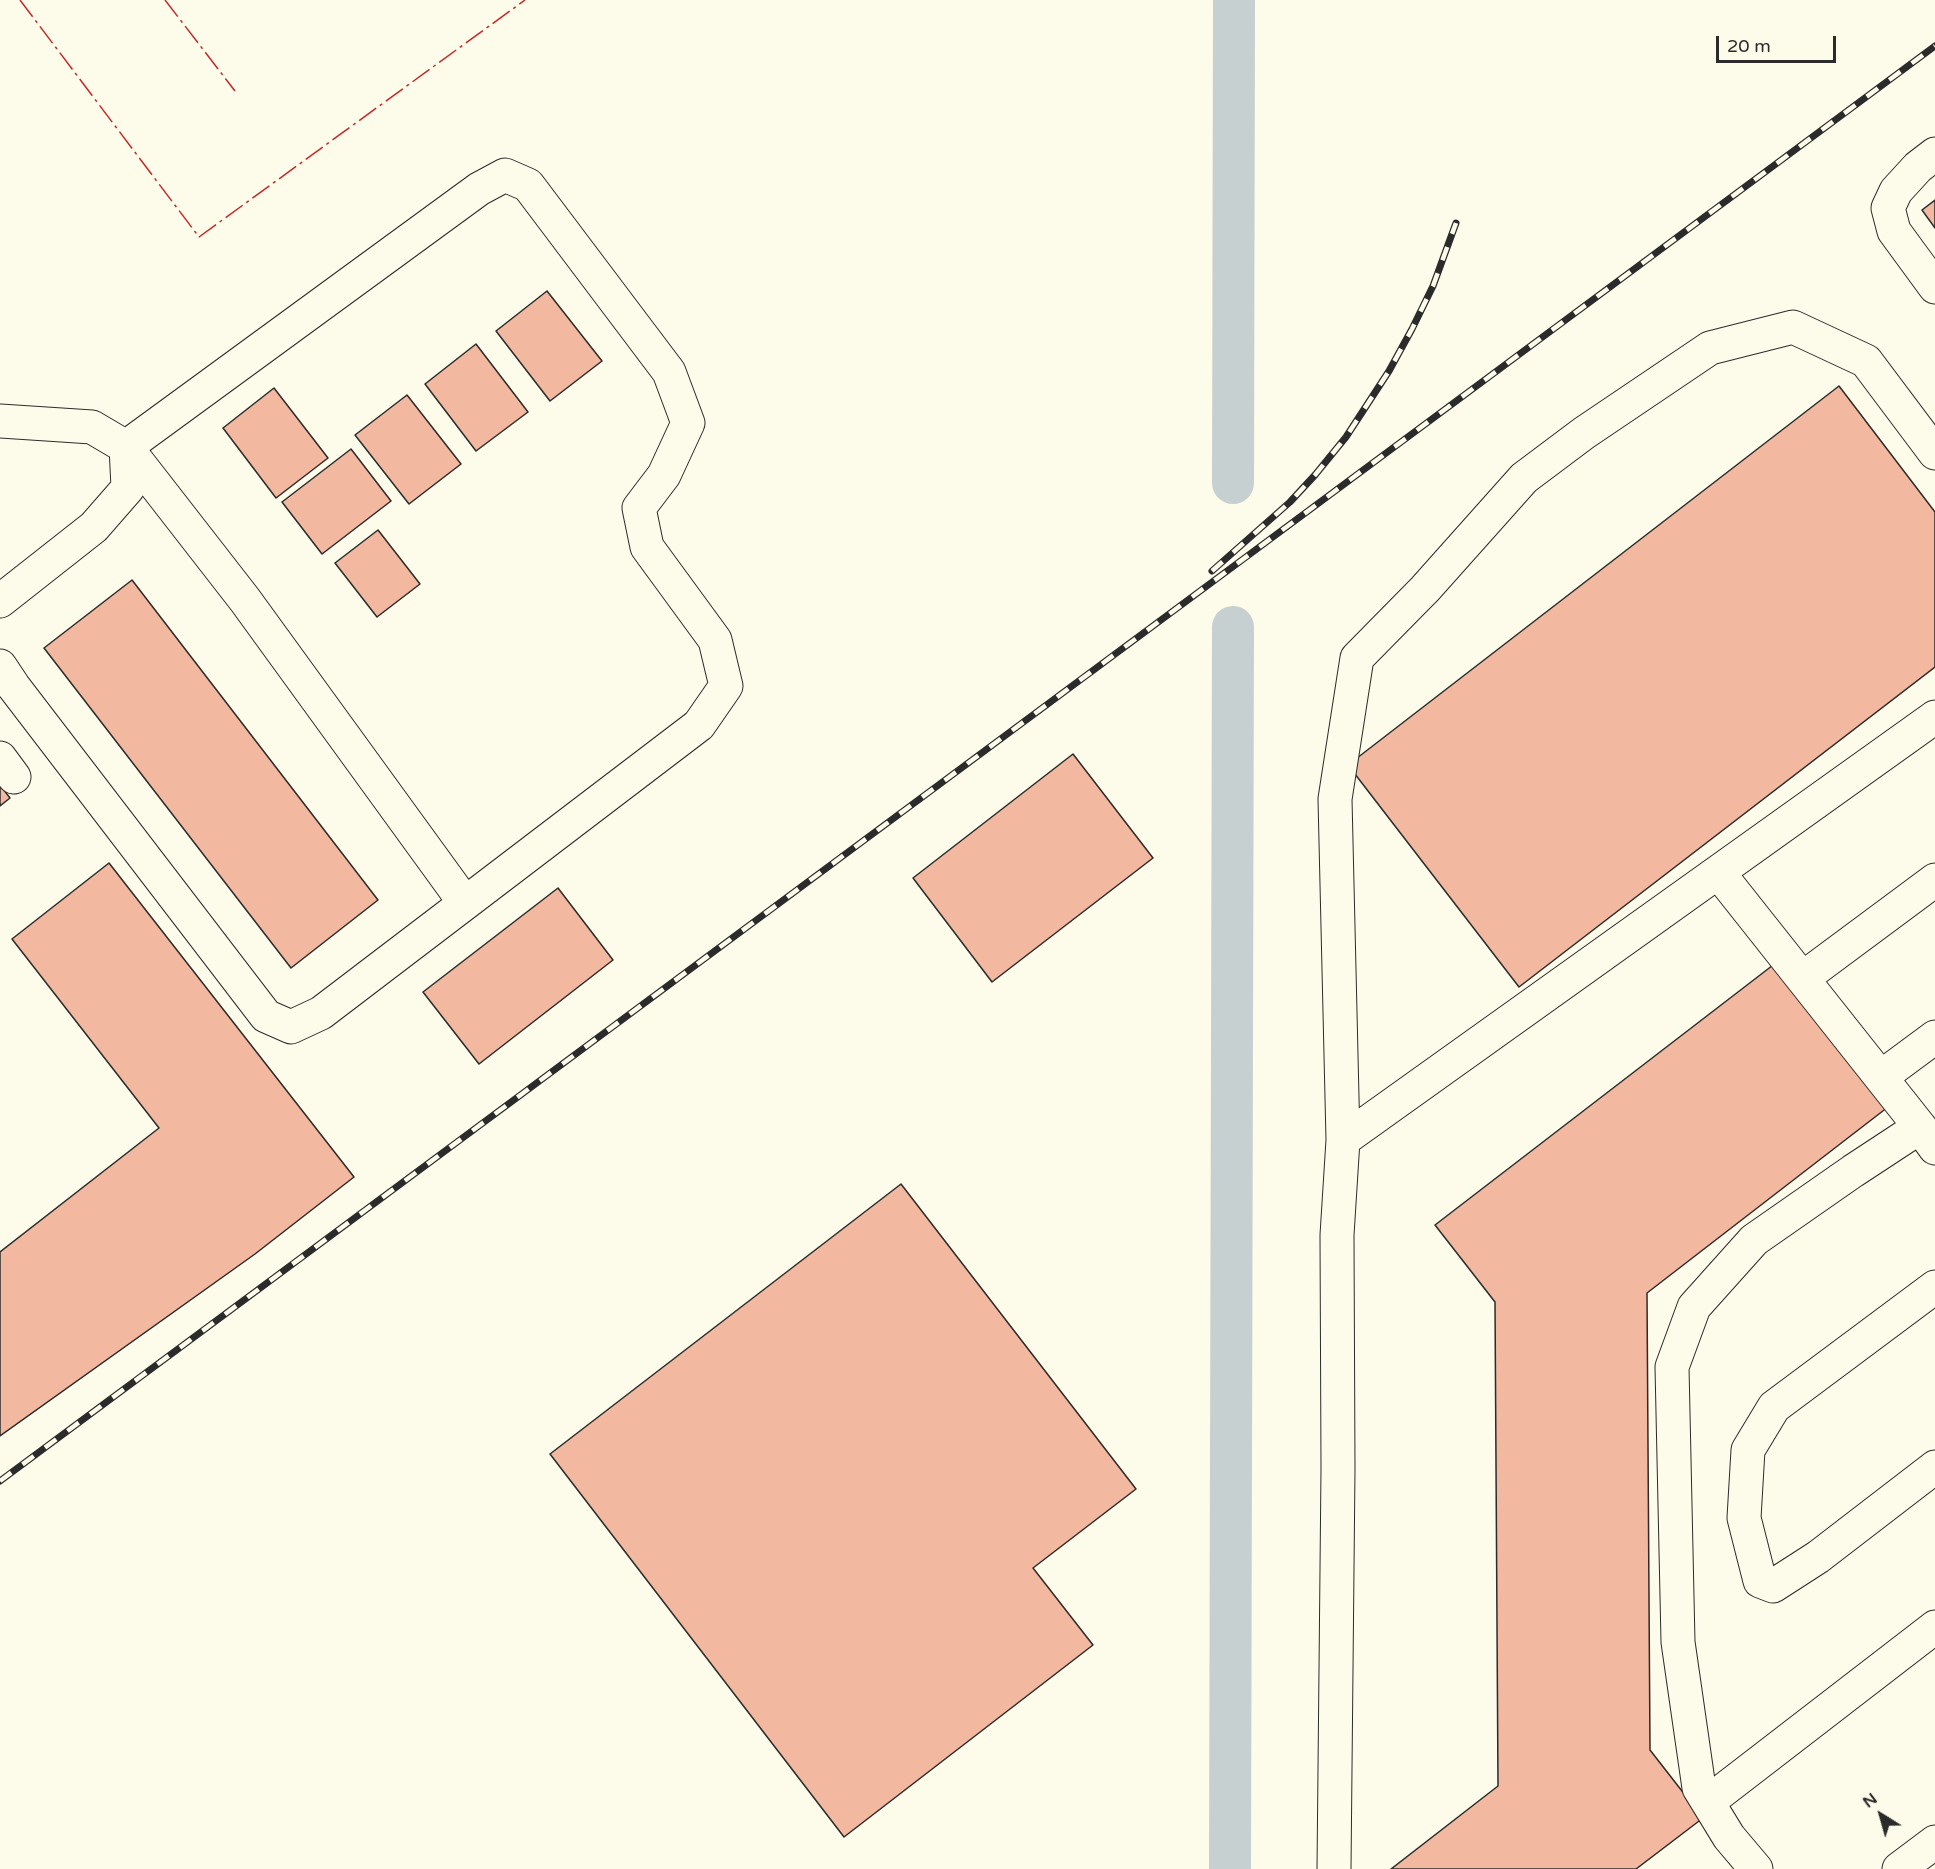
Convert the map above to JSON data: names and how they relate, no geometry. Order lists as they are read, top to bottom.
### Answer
{
  "scale_bar": "20 m",
  "north": "top left"
}
